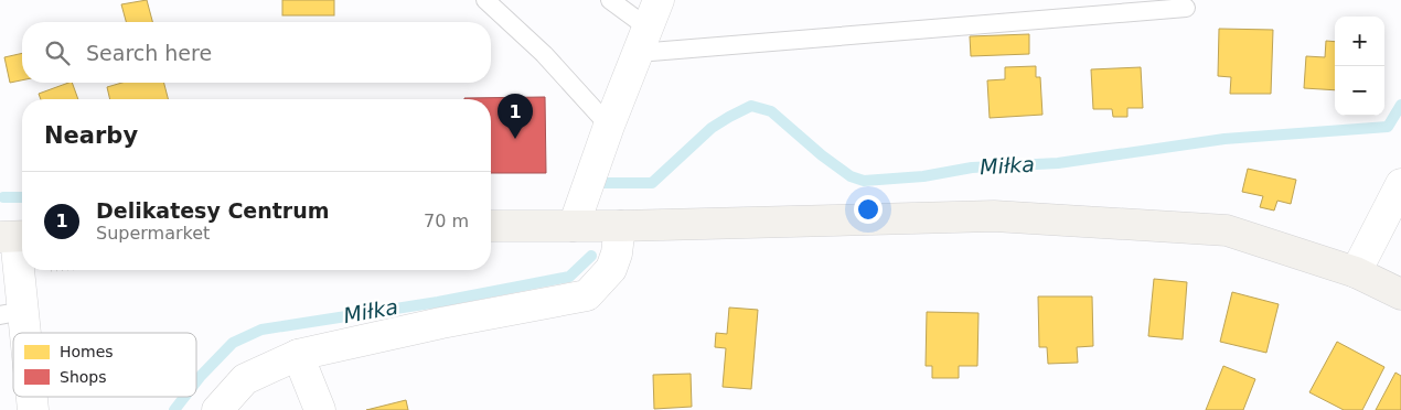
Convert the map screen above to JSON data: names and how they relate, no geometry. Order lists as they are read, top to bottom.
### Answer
{
  "water": ["Miłka"],
  "legend": ["Homes", "Shops"],
  "page": {
    "map_buttons": ["+", "−"],
    "search": "Search here",
    "pins": "1",
    "heading": "Nearby",
    "list": [
      {
        "mark": "1",
        "name": "Delikatesy Centrum",
        "note": "Supermarket",
        "value": "70 m"
      }
    ]
  }
}
